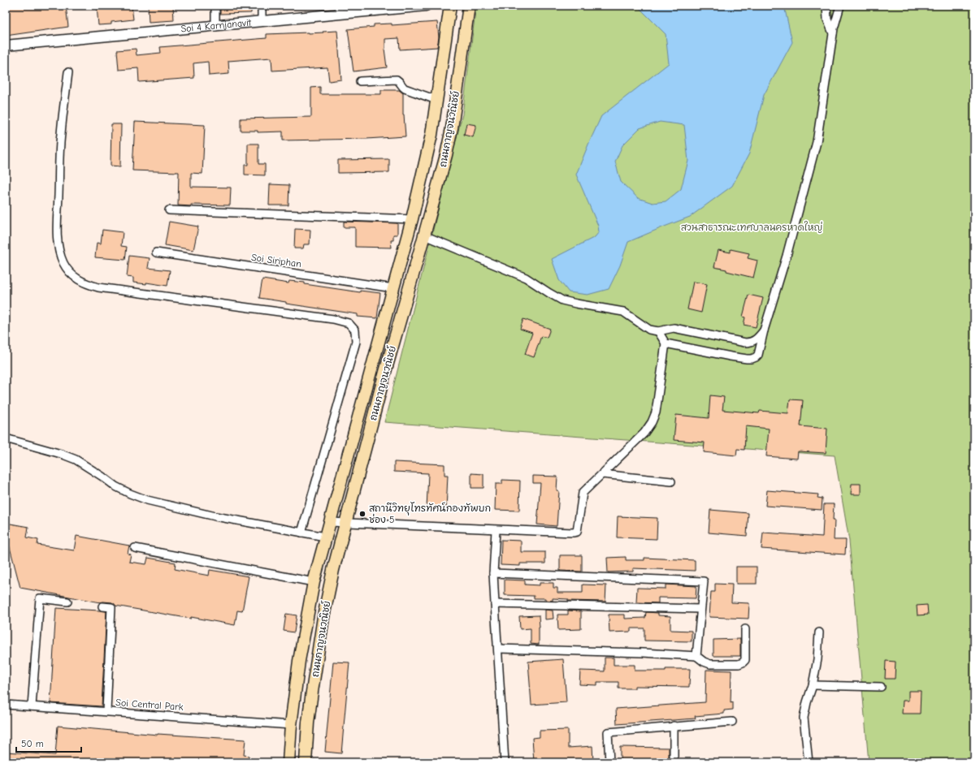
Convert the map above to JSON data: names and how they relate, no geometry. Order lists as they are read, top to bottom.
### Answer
{
  "streets": {
    "main road": ["ถนนกาญจนวณิชย์"],
    "street": ["Soi 4 Karnjanavit", "Soi Siriphan", "Soi Central Park"]
  },
  "crossings": [
    ["ถนนกาญจนวณิชย์", "Soi Siriphan"],
    ["ถนนกาญจนวณิชย์", "Soi Central Park"]
  ],
  "parks": ["สวนสาธารณะเทศบาลนครหาดใหญ่"],
  "places": ["สถานีวิทยุโทรทัศน์กองทัพบก ช่อง 5"],
  "scale_bar": "50 m"
}
